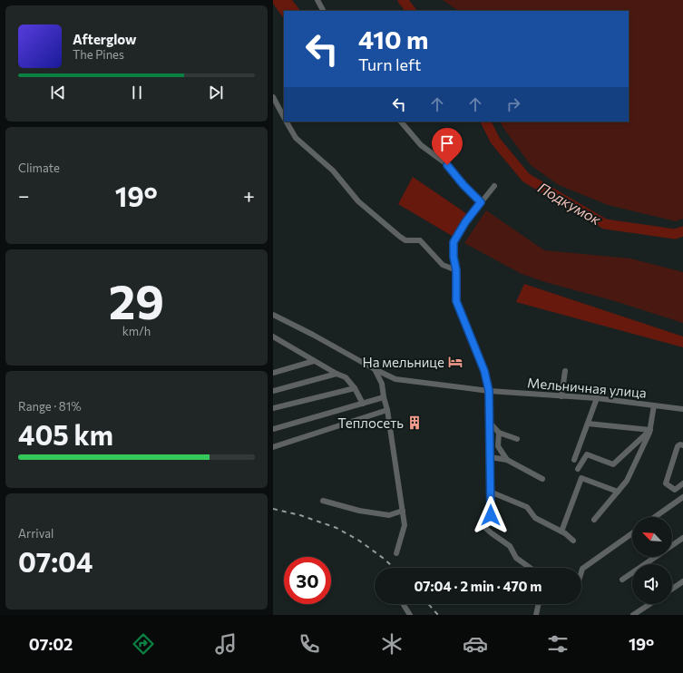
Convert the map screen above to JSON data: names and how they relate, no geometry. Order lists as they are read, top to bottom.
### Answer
{
  "streets": {
    "street": ["Мельничная улица"]
  },
  "water": ["Подкумок"],
  "places": {
    "hotel": ["На мельнице"],
    "building": ["Теплосеть"]
  },
  "north": "top left",
  "page": {
    "turn": ["410 m", "Turn left"],
    "song": ["Afterglow", "The Pines"],
    "tile": [
      "Climate",
      ["29", "km/h"],
      ["Range · 81%", "405 km"],
      ["Arrival", "07:04"]
    ],
    "heat": ["−", "19°", "+"],
    "limit": "30",
    "trip": "07:04 · 2 min · 470 m",
    "tabs": ["07:02", "19°"]
  }
}
